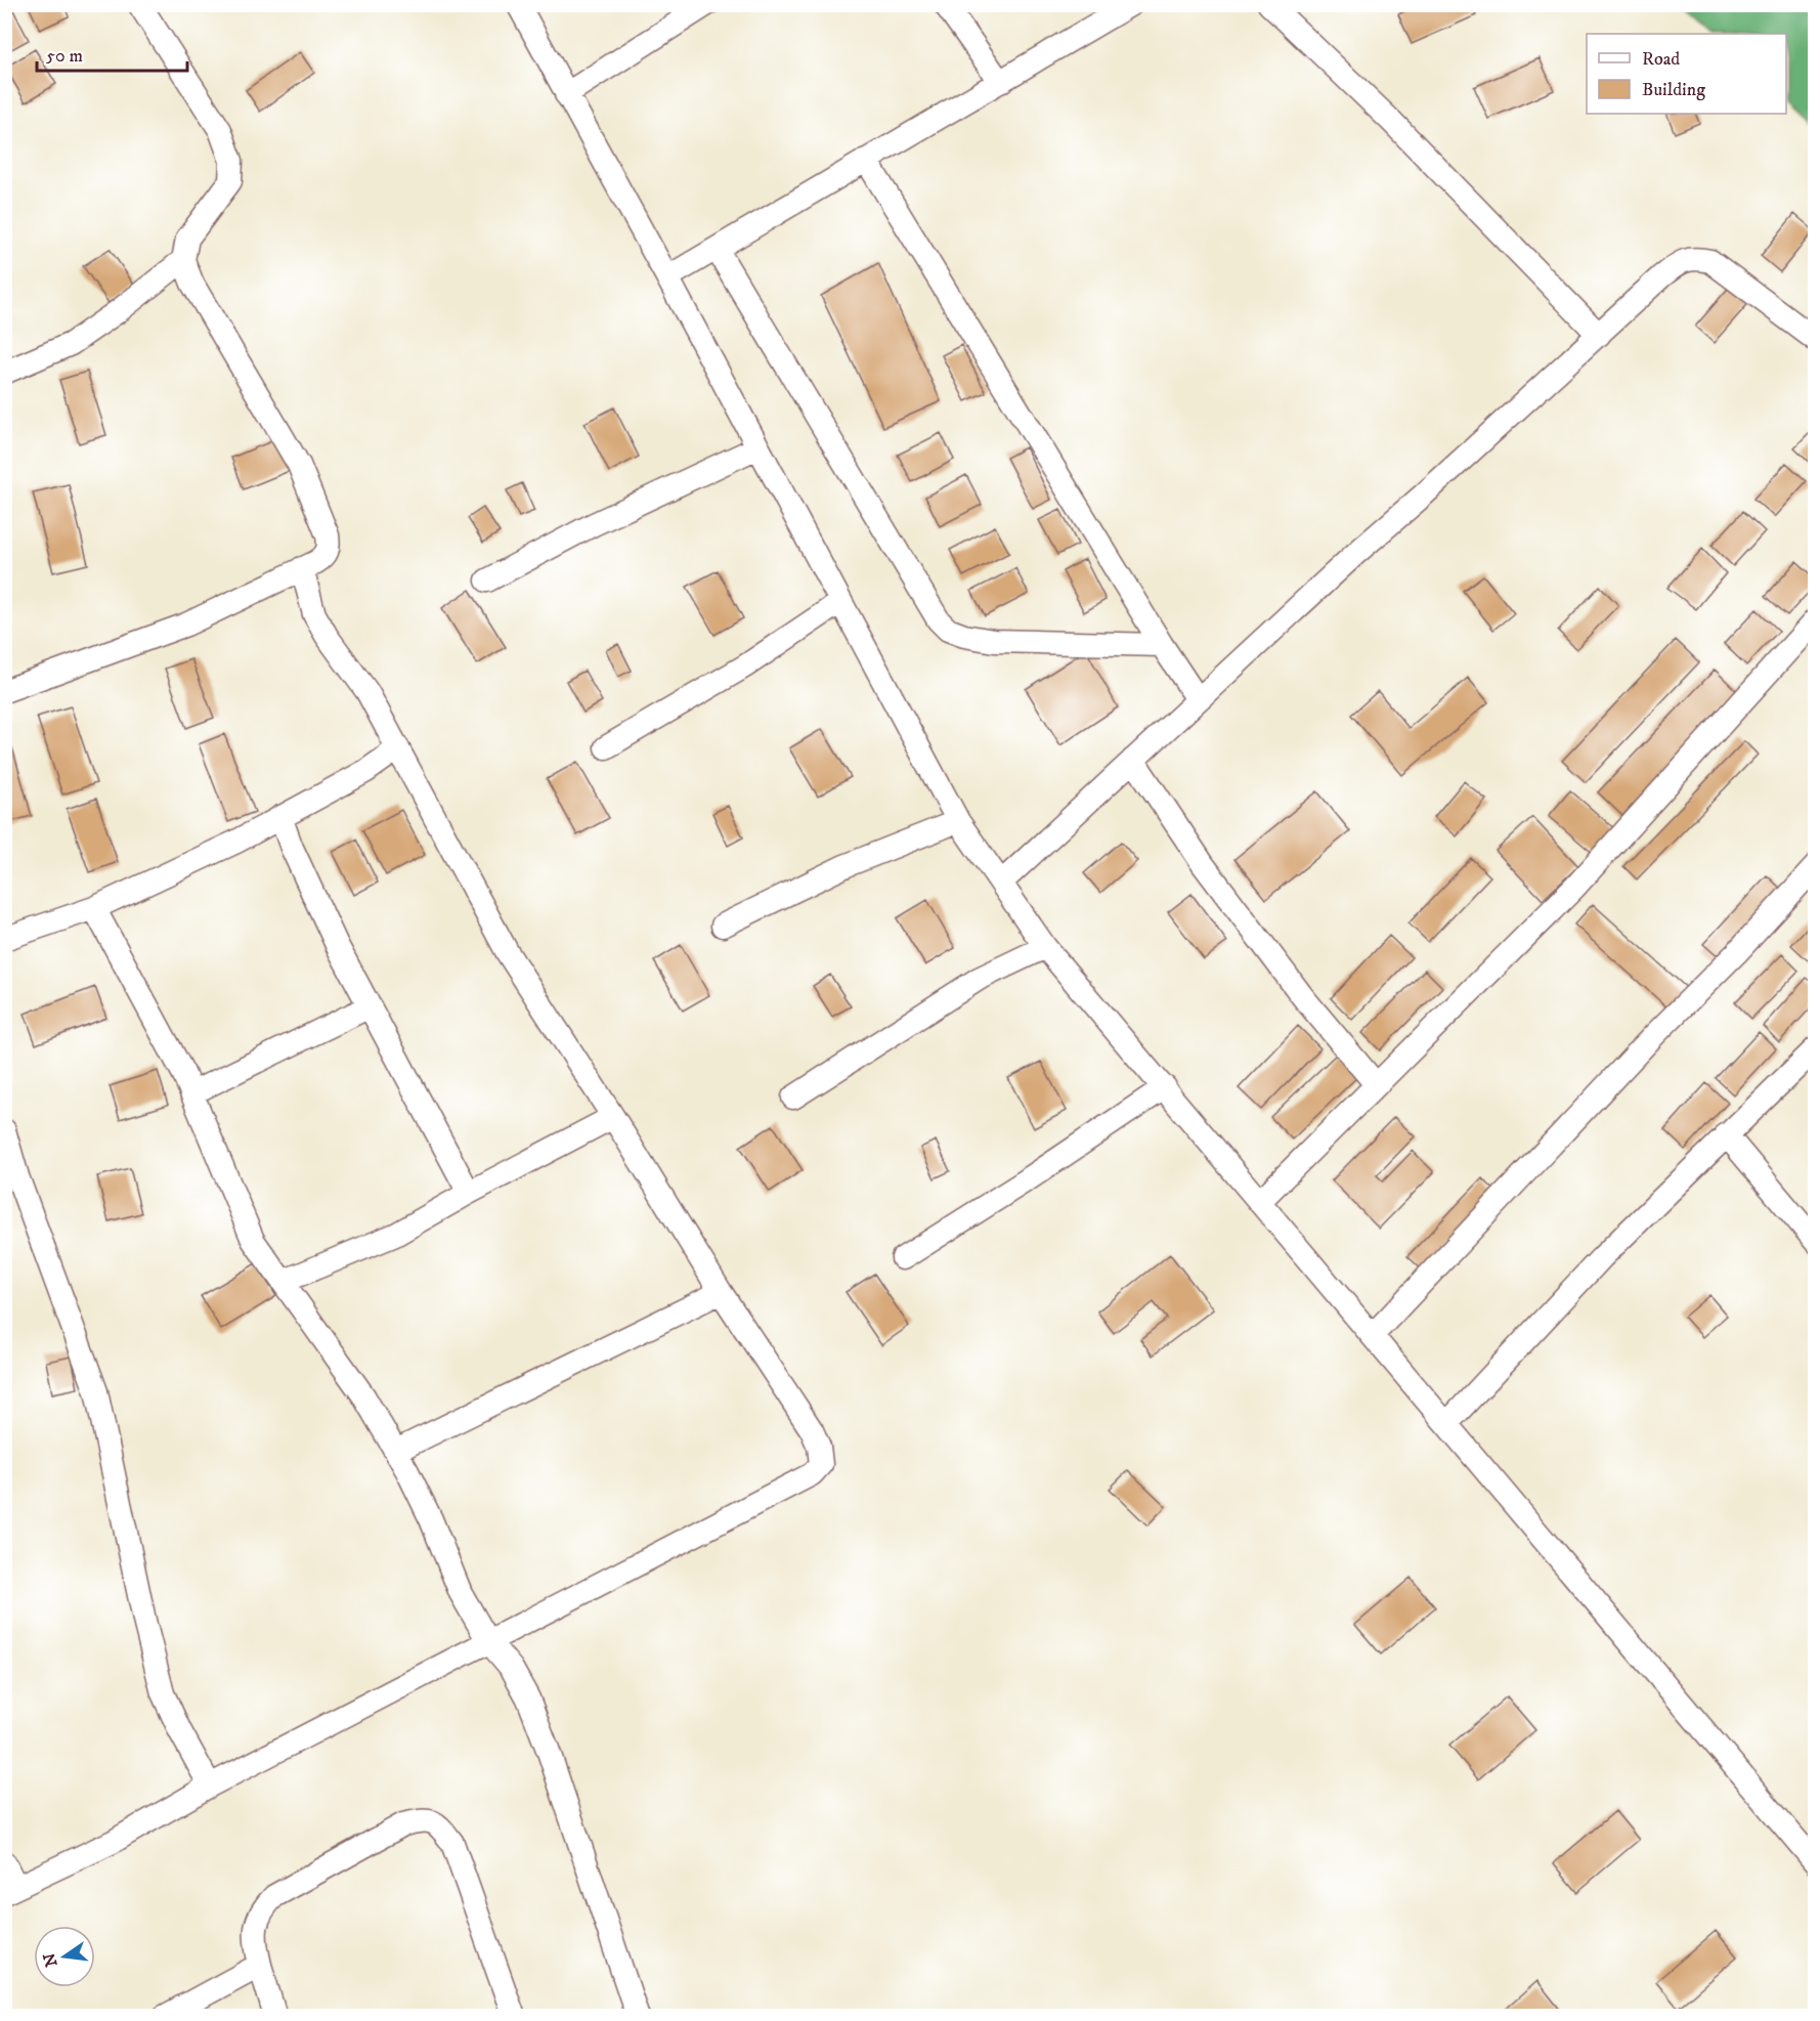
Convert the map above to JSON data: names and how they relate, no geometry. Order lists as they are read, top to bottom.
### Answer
{
  "legend": ["Road", "Building"],
  "scale_bar": "50 m",
  "north": "left"
}
